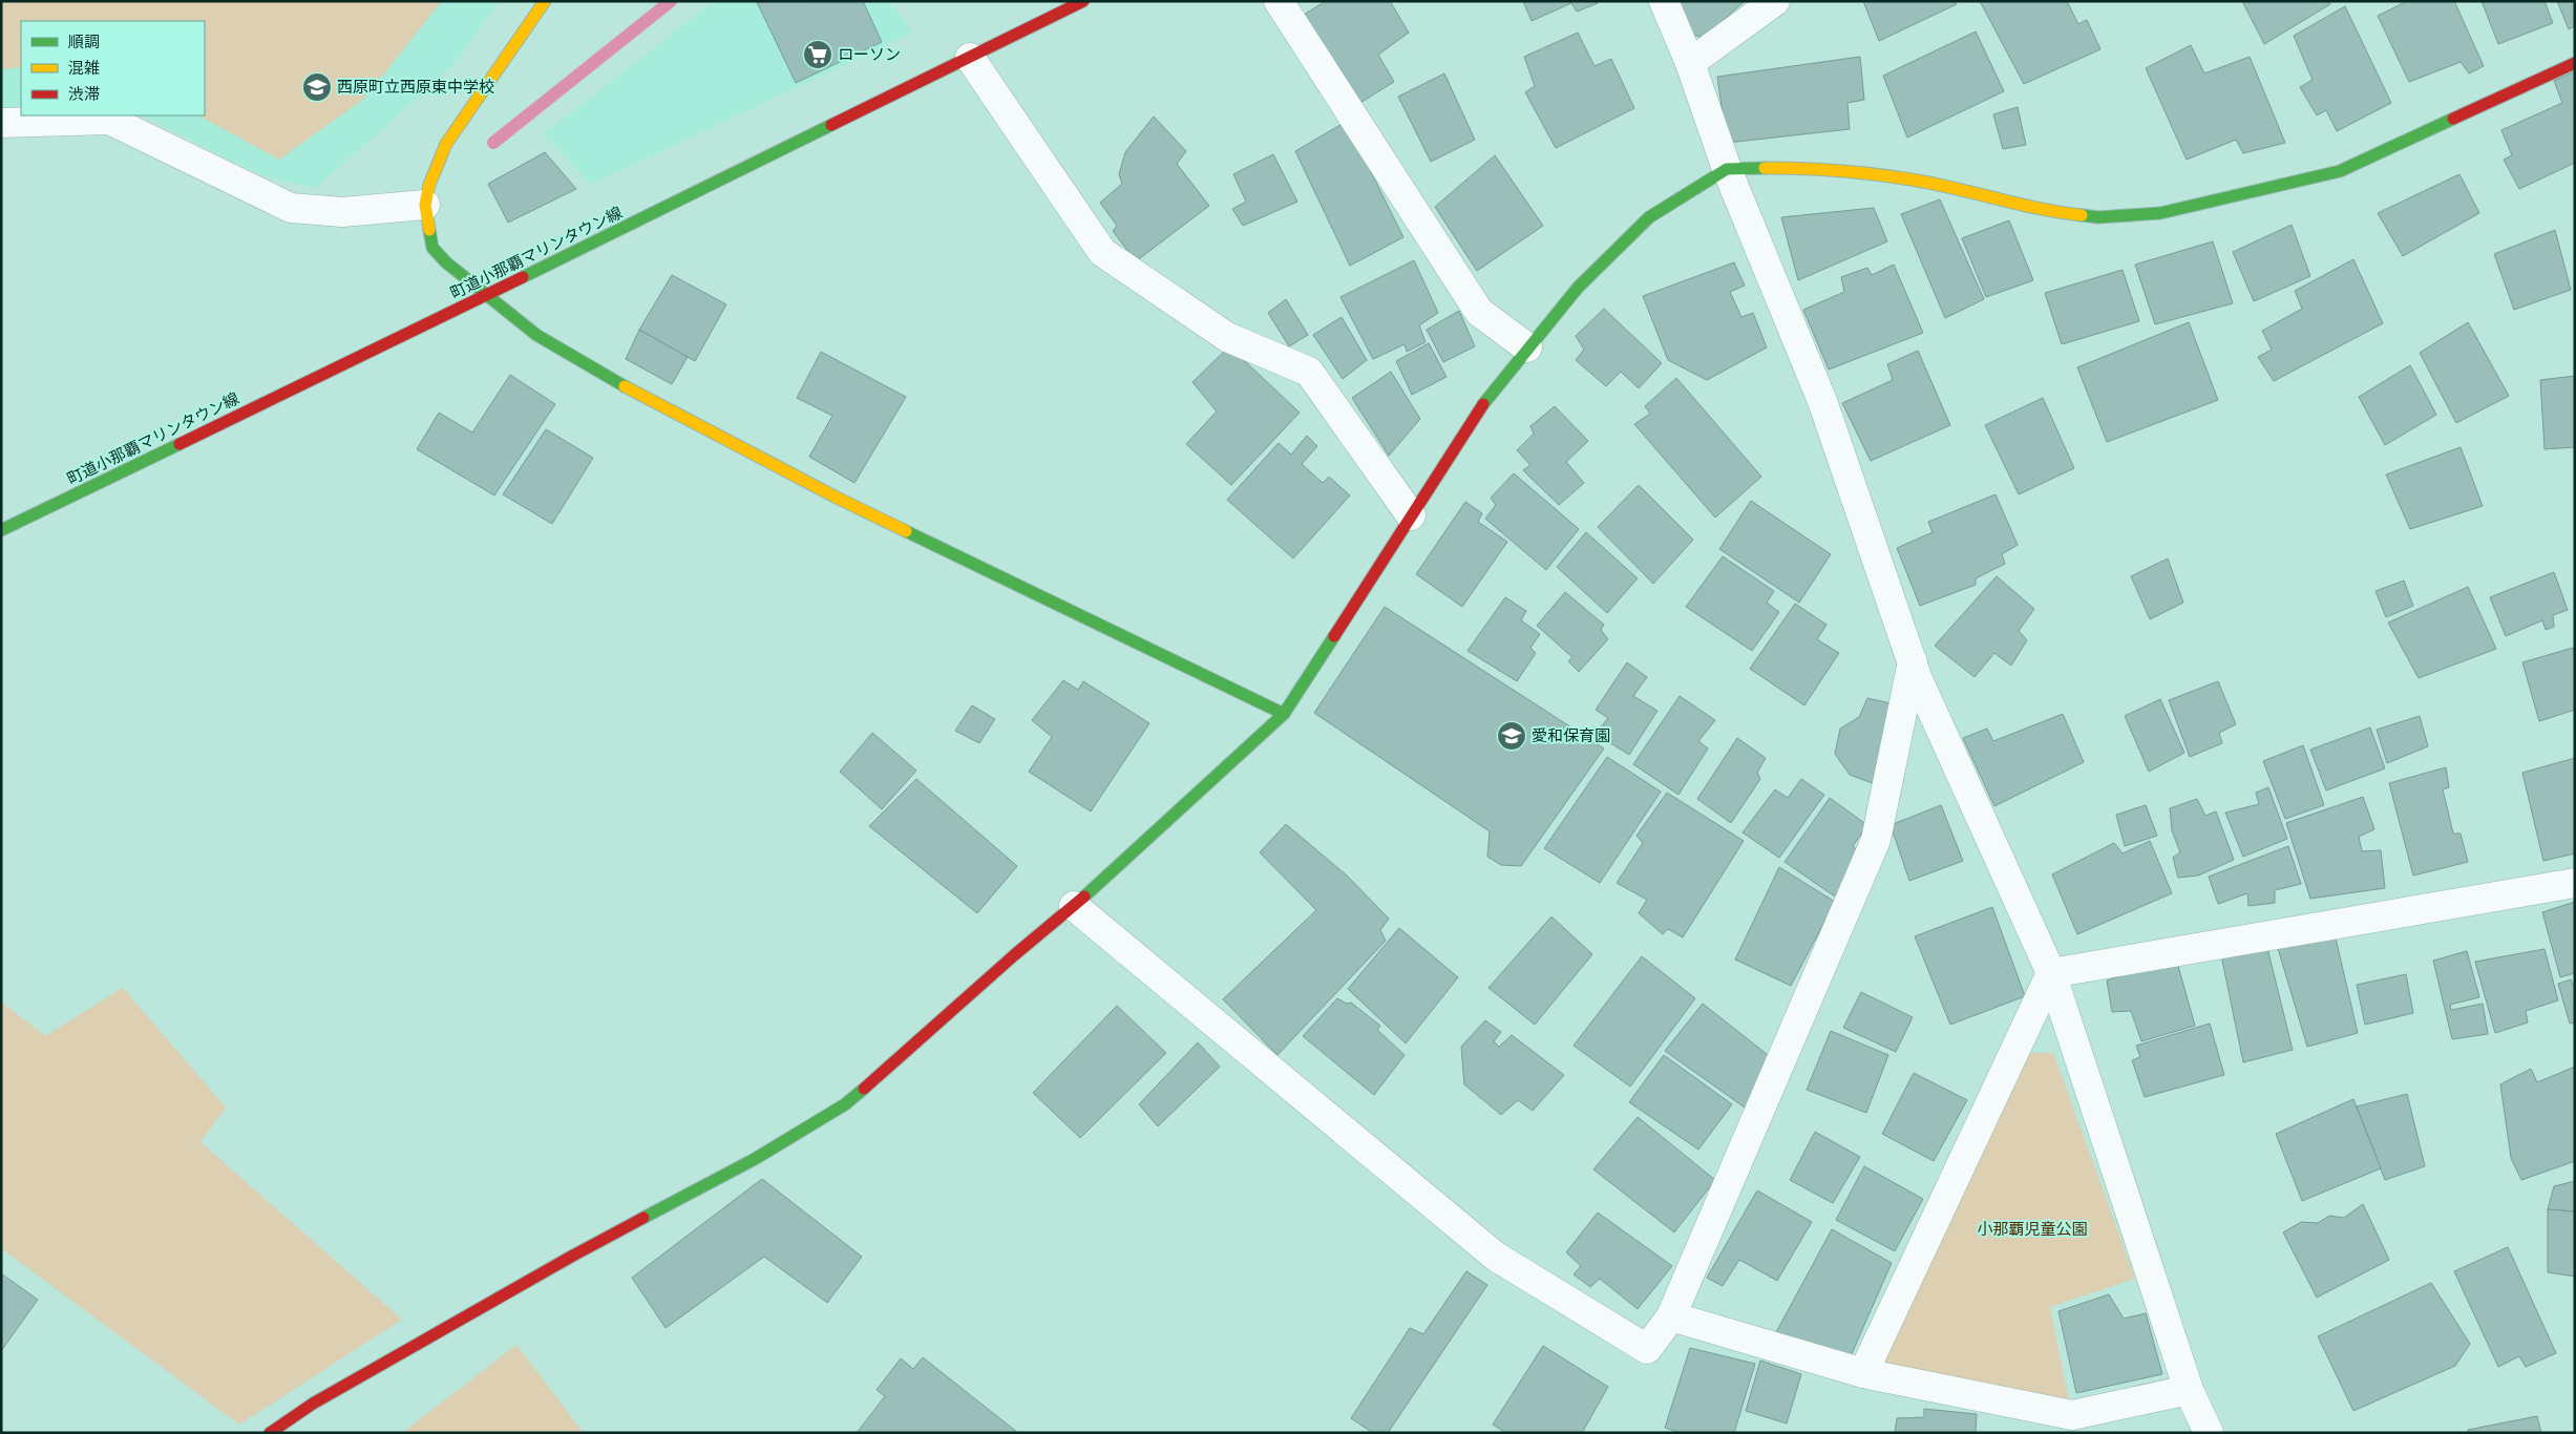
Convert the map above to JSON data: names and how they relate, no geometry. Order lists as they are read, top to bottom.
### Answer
{
  "streets": {
    "street": ["町道小那覇マリンタウン線"]
  },
  "parks": ["小那覇児童公園"],
  "places": {
    "supermarket": ["ローソン"],
    "school or university": ["西原町立西原東中学校", "愛和保育園"]
  },
  "legend": ["順調", "混雑", "渋滞"]
}
